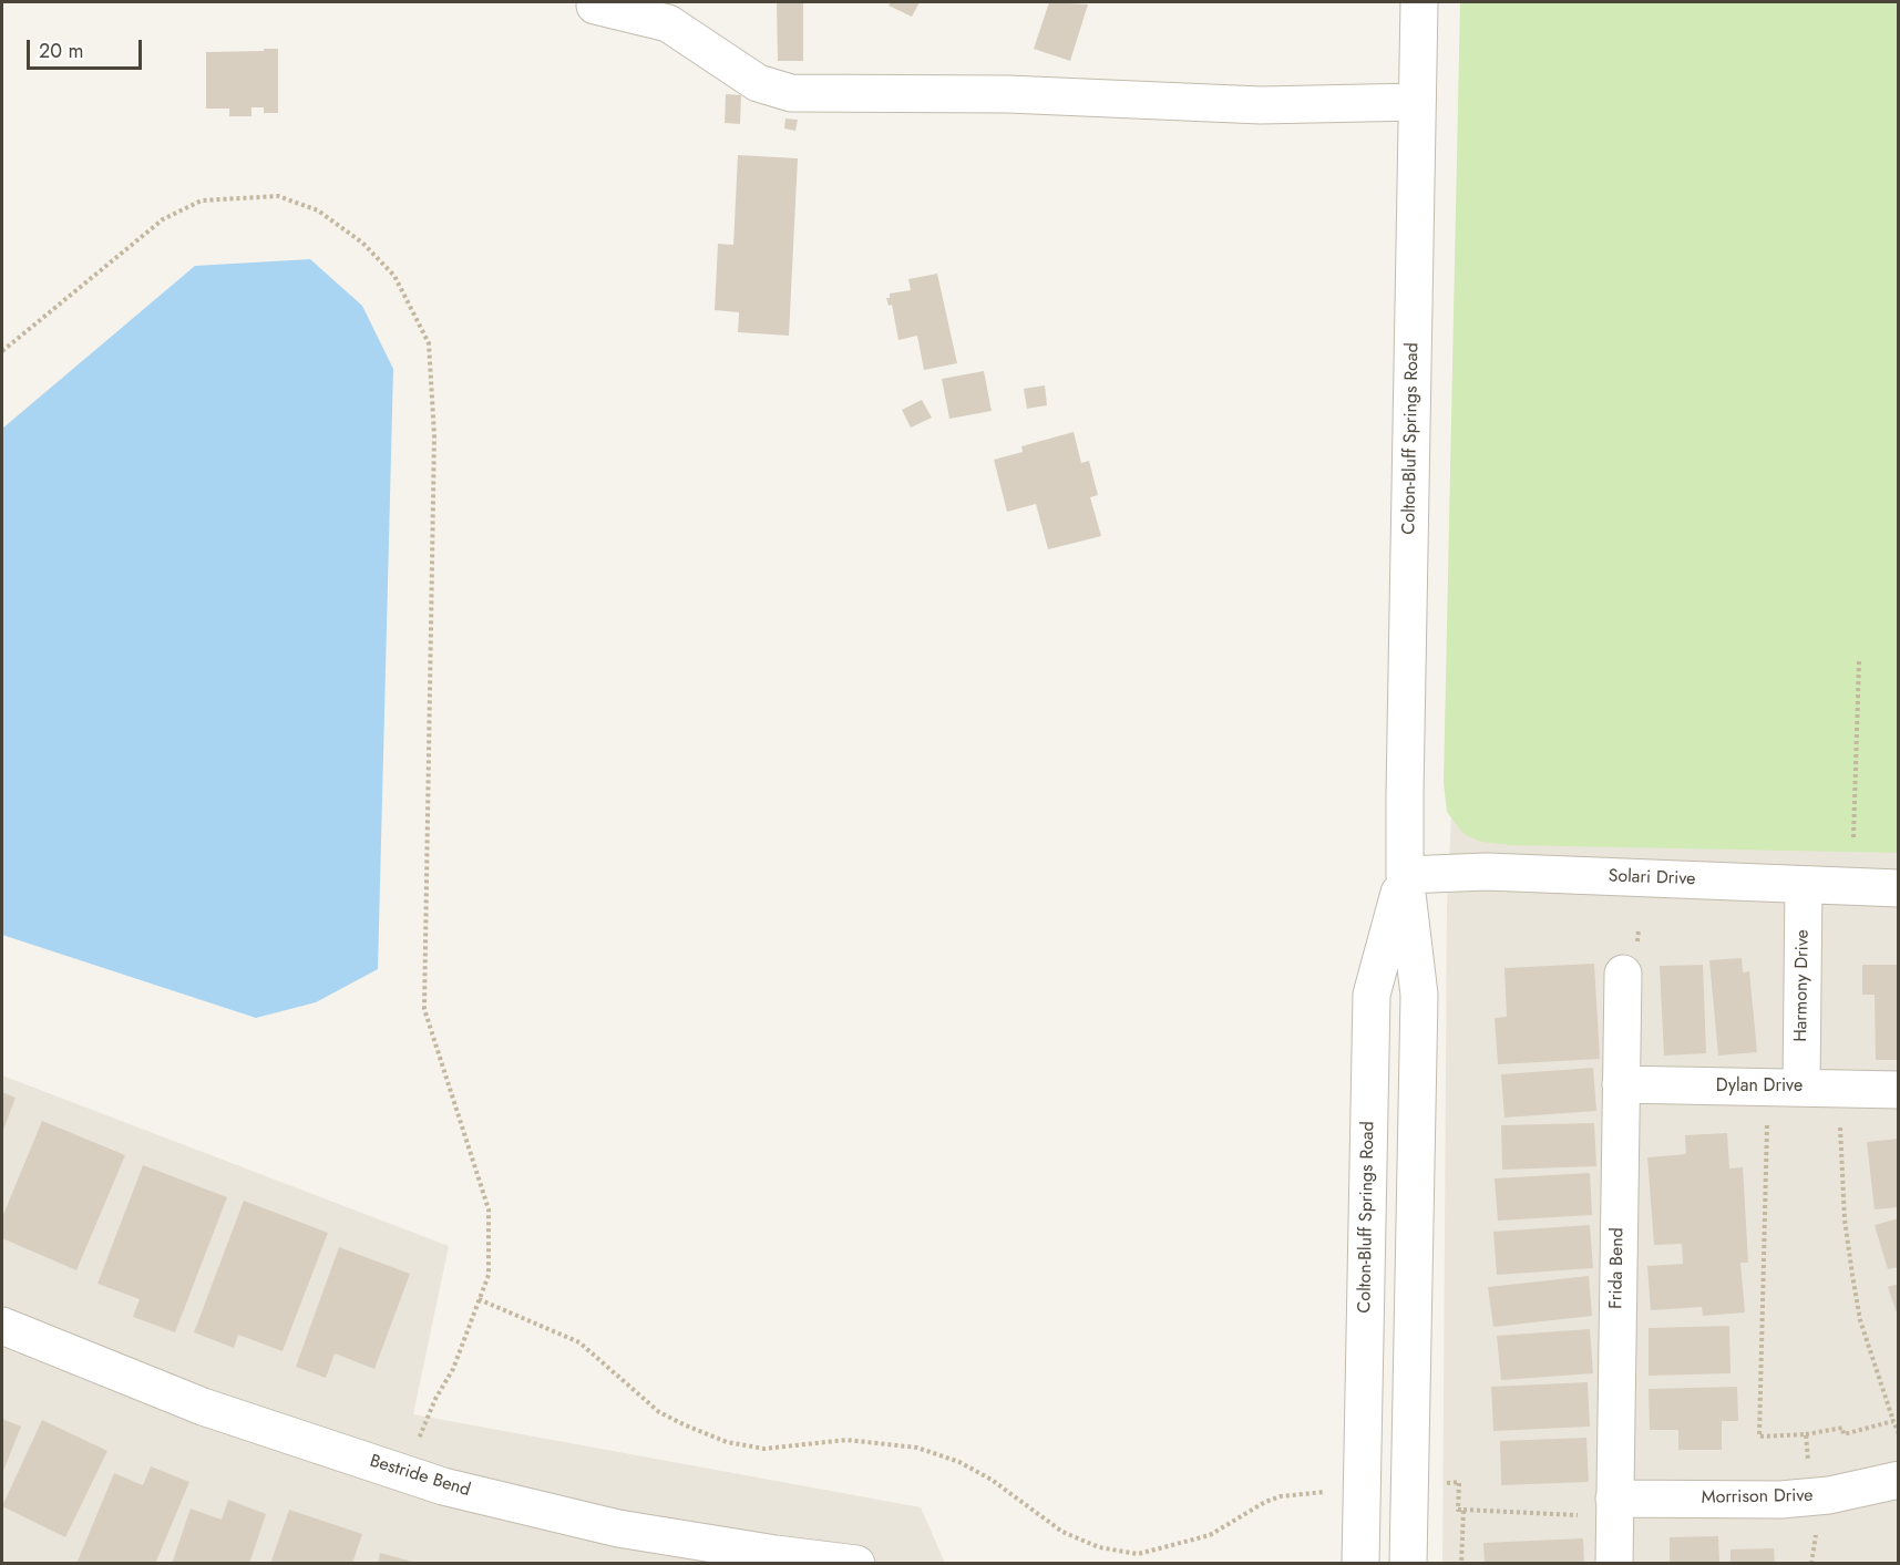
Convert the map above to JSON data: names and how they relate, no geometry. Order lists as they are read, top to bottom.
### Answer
{
  "streets": {
    "street": [
      "Colton-Bluff Springs Road",
      "Solari Drive",
      "Harmony Drive",
      "Dylan Drive",
      "Frida Bend",
      "Bestride Bend",
      "Morrison Drive"
    ]
  },
  "crossings": [
    ["Colton-Bluff Springs Road", "Solari Drive"],
    ["Solari Drive", "Harmony Drive"],
    ["Harmony Drive", "Dylan Drive"],
    ["Dylan Drive", "Frida Bend"],
    ["Frida Bend", "Morrison Drive"]
  ],
  "scale_bar": "20 m"
}
